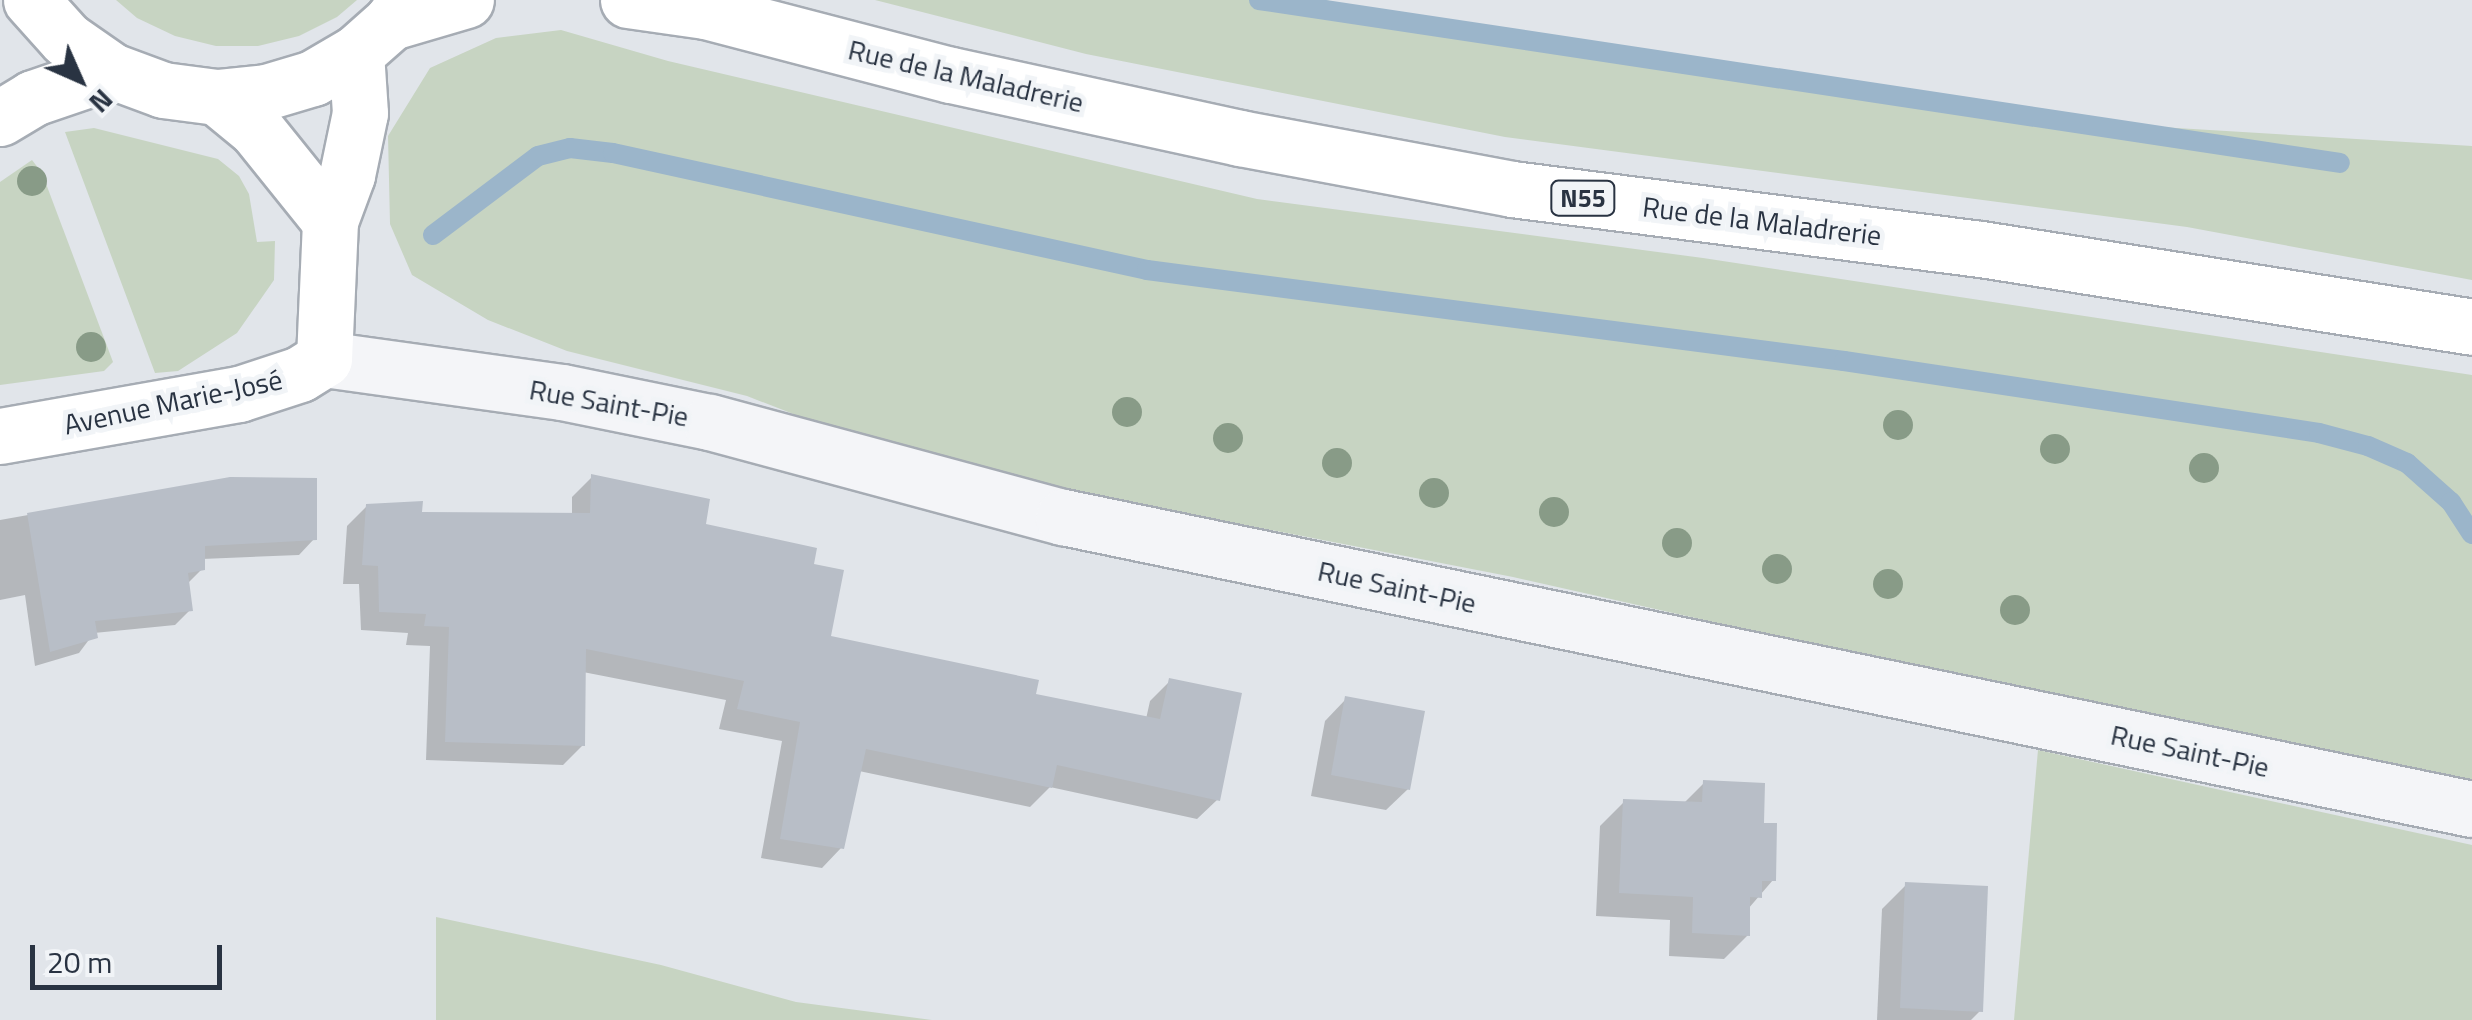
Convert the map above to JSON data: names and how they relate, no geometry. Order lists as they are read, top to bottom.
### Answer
{
  "streets": {
    "main road": ["Rue de la Maladrerie", "N55", "Avenue Marie-José"],
    "street": ["Rue Saint-Pie"]
  },
  "crossings": [
    ["Avenue Marie-José", "Rue Saint-Pie"]
  ],
  "scale_bar": "20 m",
  "north": "bottom right"
}
